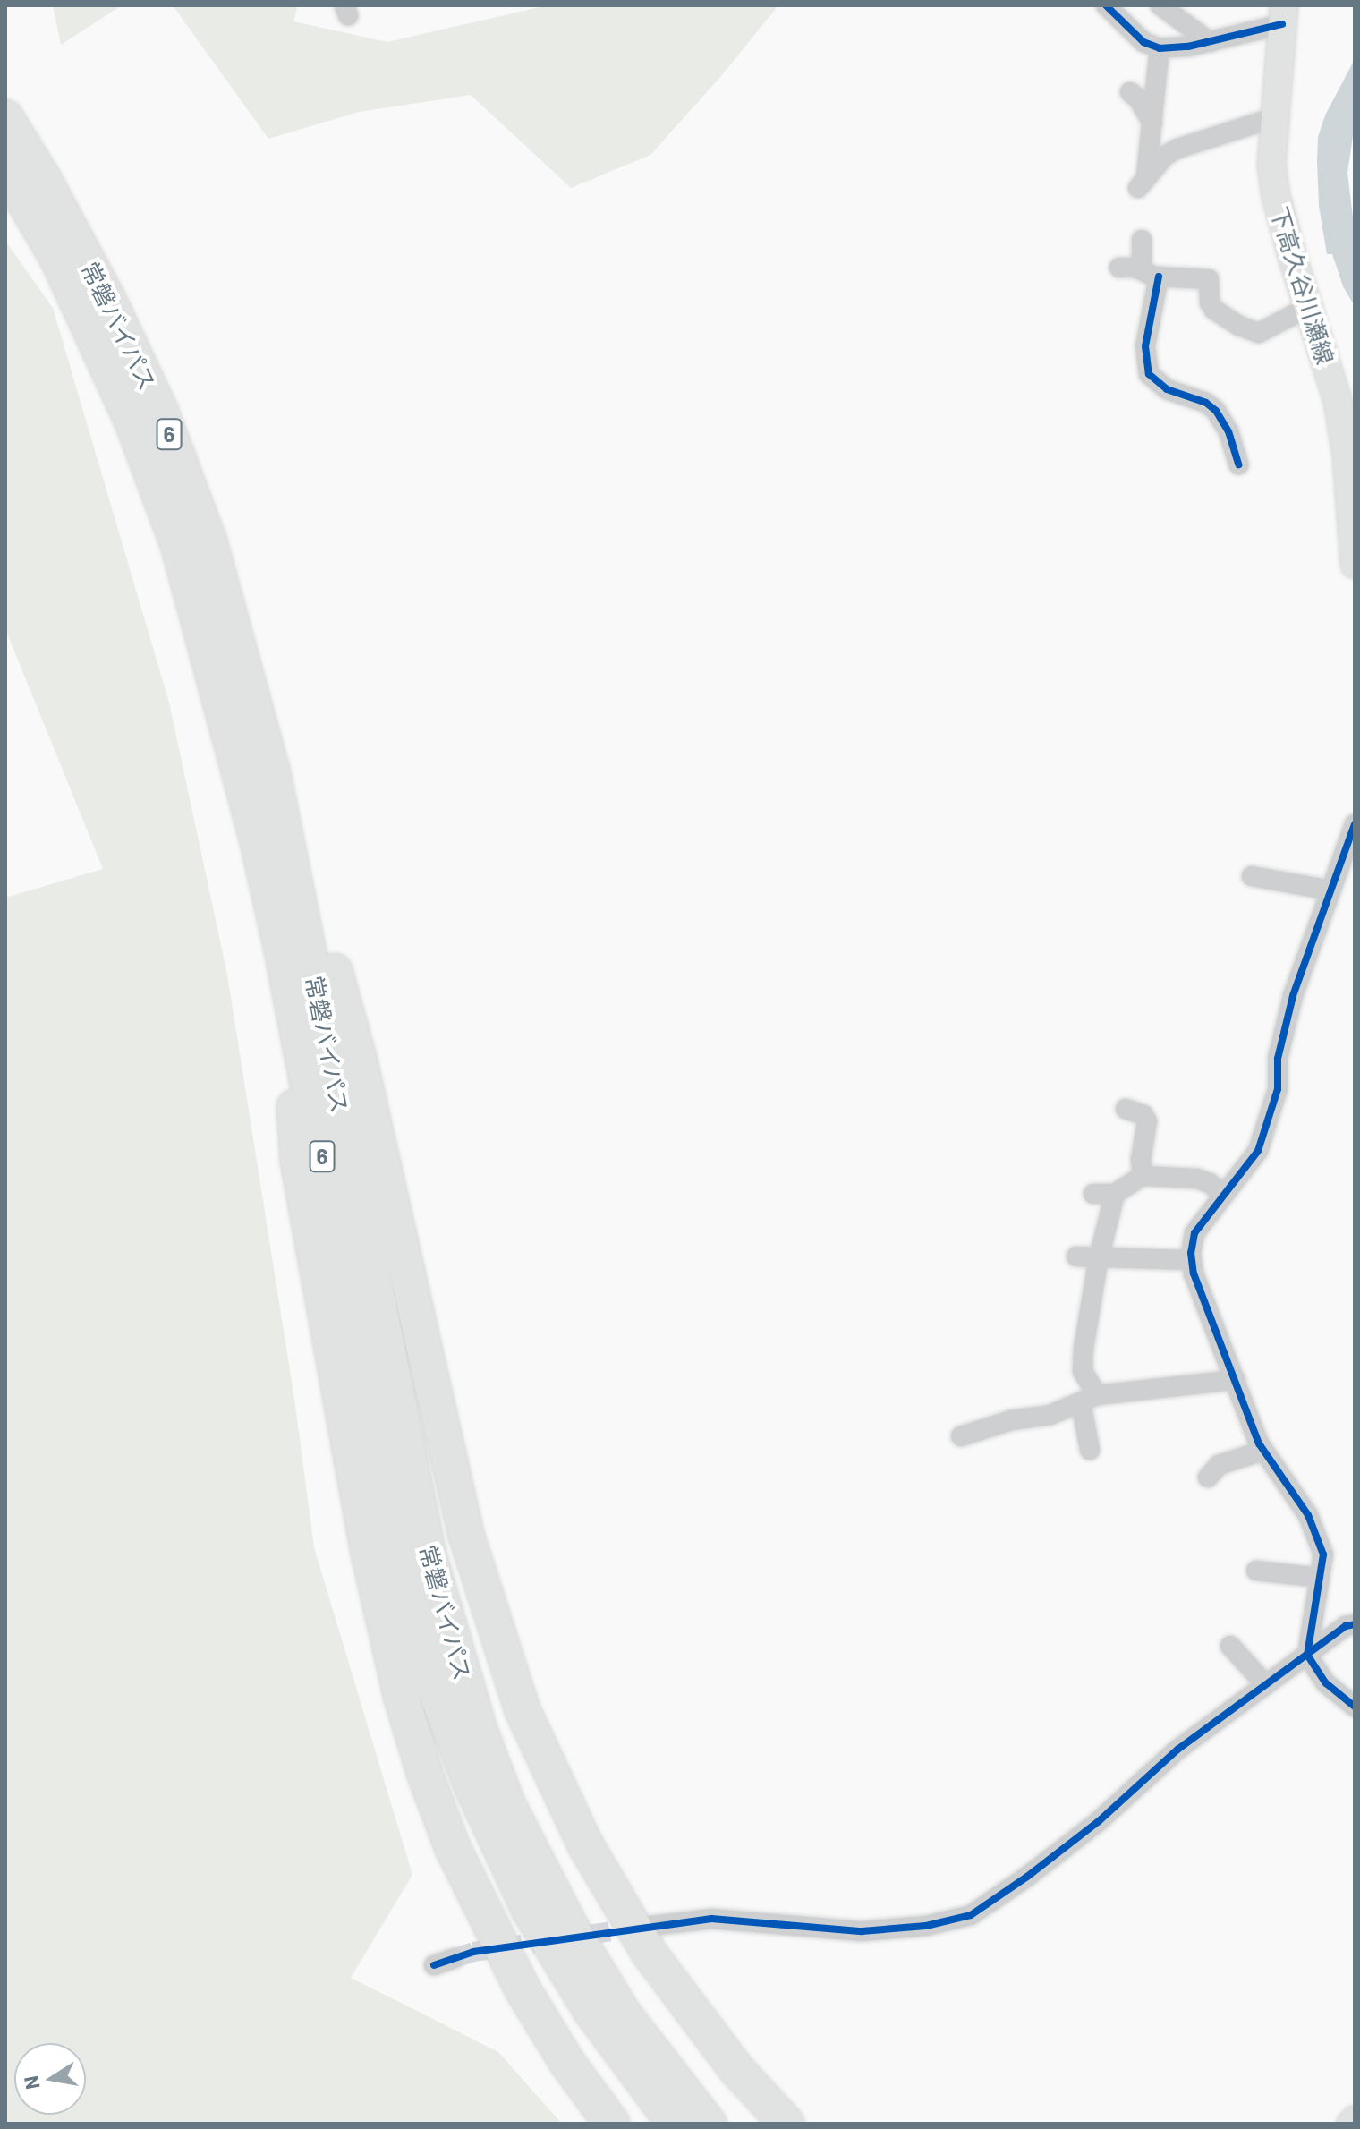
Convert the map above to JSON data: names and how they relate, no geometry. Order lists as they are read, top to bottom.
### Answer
{
  "streets": {
    "highway": ["常磐バイパス", "6"],
    "main road": ["下高久谷川瀬線"]
  },
  "north": "left"
}
